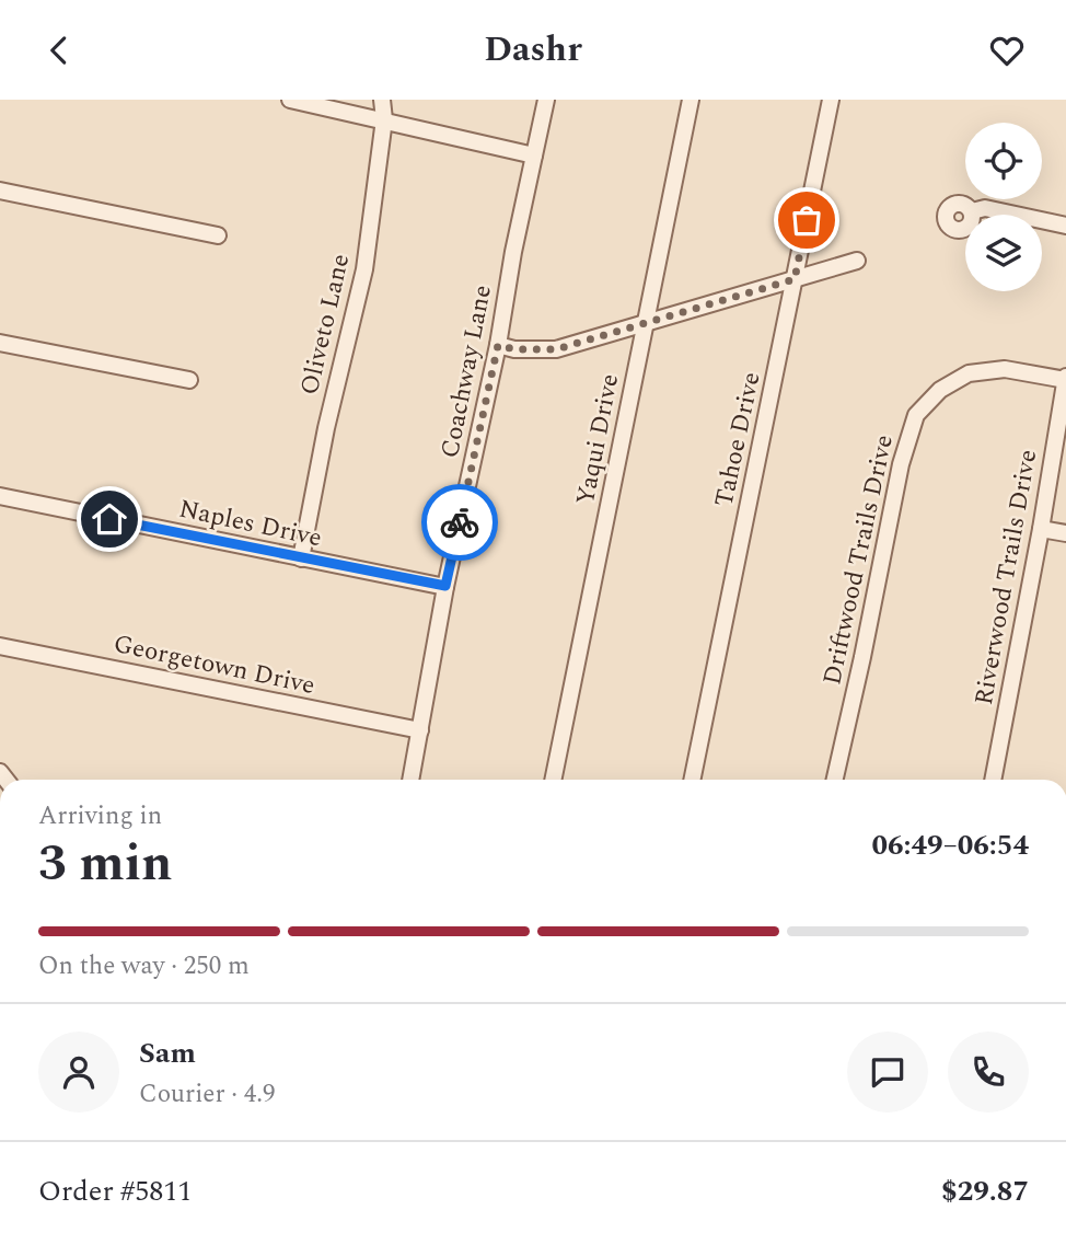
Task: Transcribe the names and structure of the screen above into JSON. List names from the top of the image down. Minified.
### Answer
{"streets":{"street":["Oliveto Lane","Coachway Lane","Yaqui Drive","Tahoe Drive","Naples Drive","Driftwood Trails Drive","Riverwood Trails Drive","Georgetown Drive"]},"crossings":[["Oliveto Lane","Naples Drive"],["Coachway Lane","Naples Drive"],["Coachway Lane","Georgetown Drive"],["Driftwood Trails Drive","Riverwood Trails Drive"]],"page":{"header":"Dashr","heading":["3 min","Arriving in","06:49–06:54"],"panel":["Sam","Courier · 4.9","Order #5811","$29.87"],"bar":"On the way · 250 m"}}
